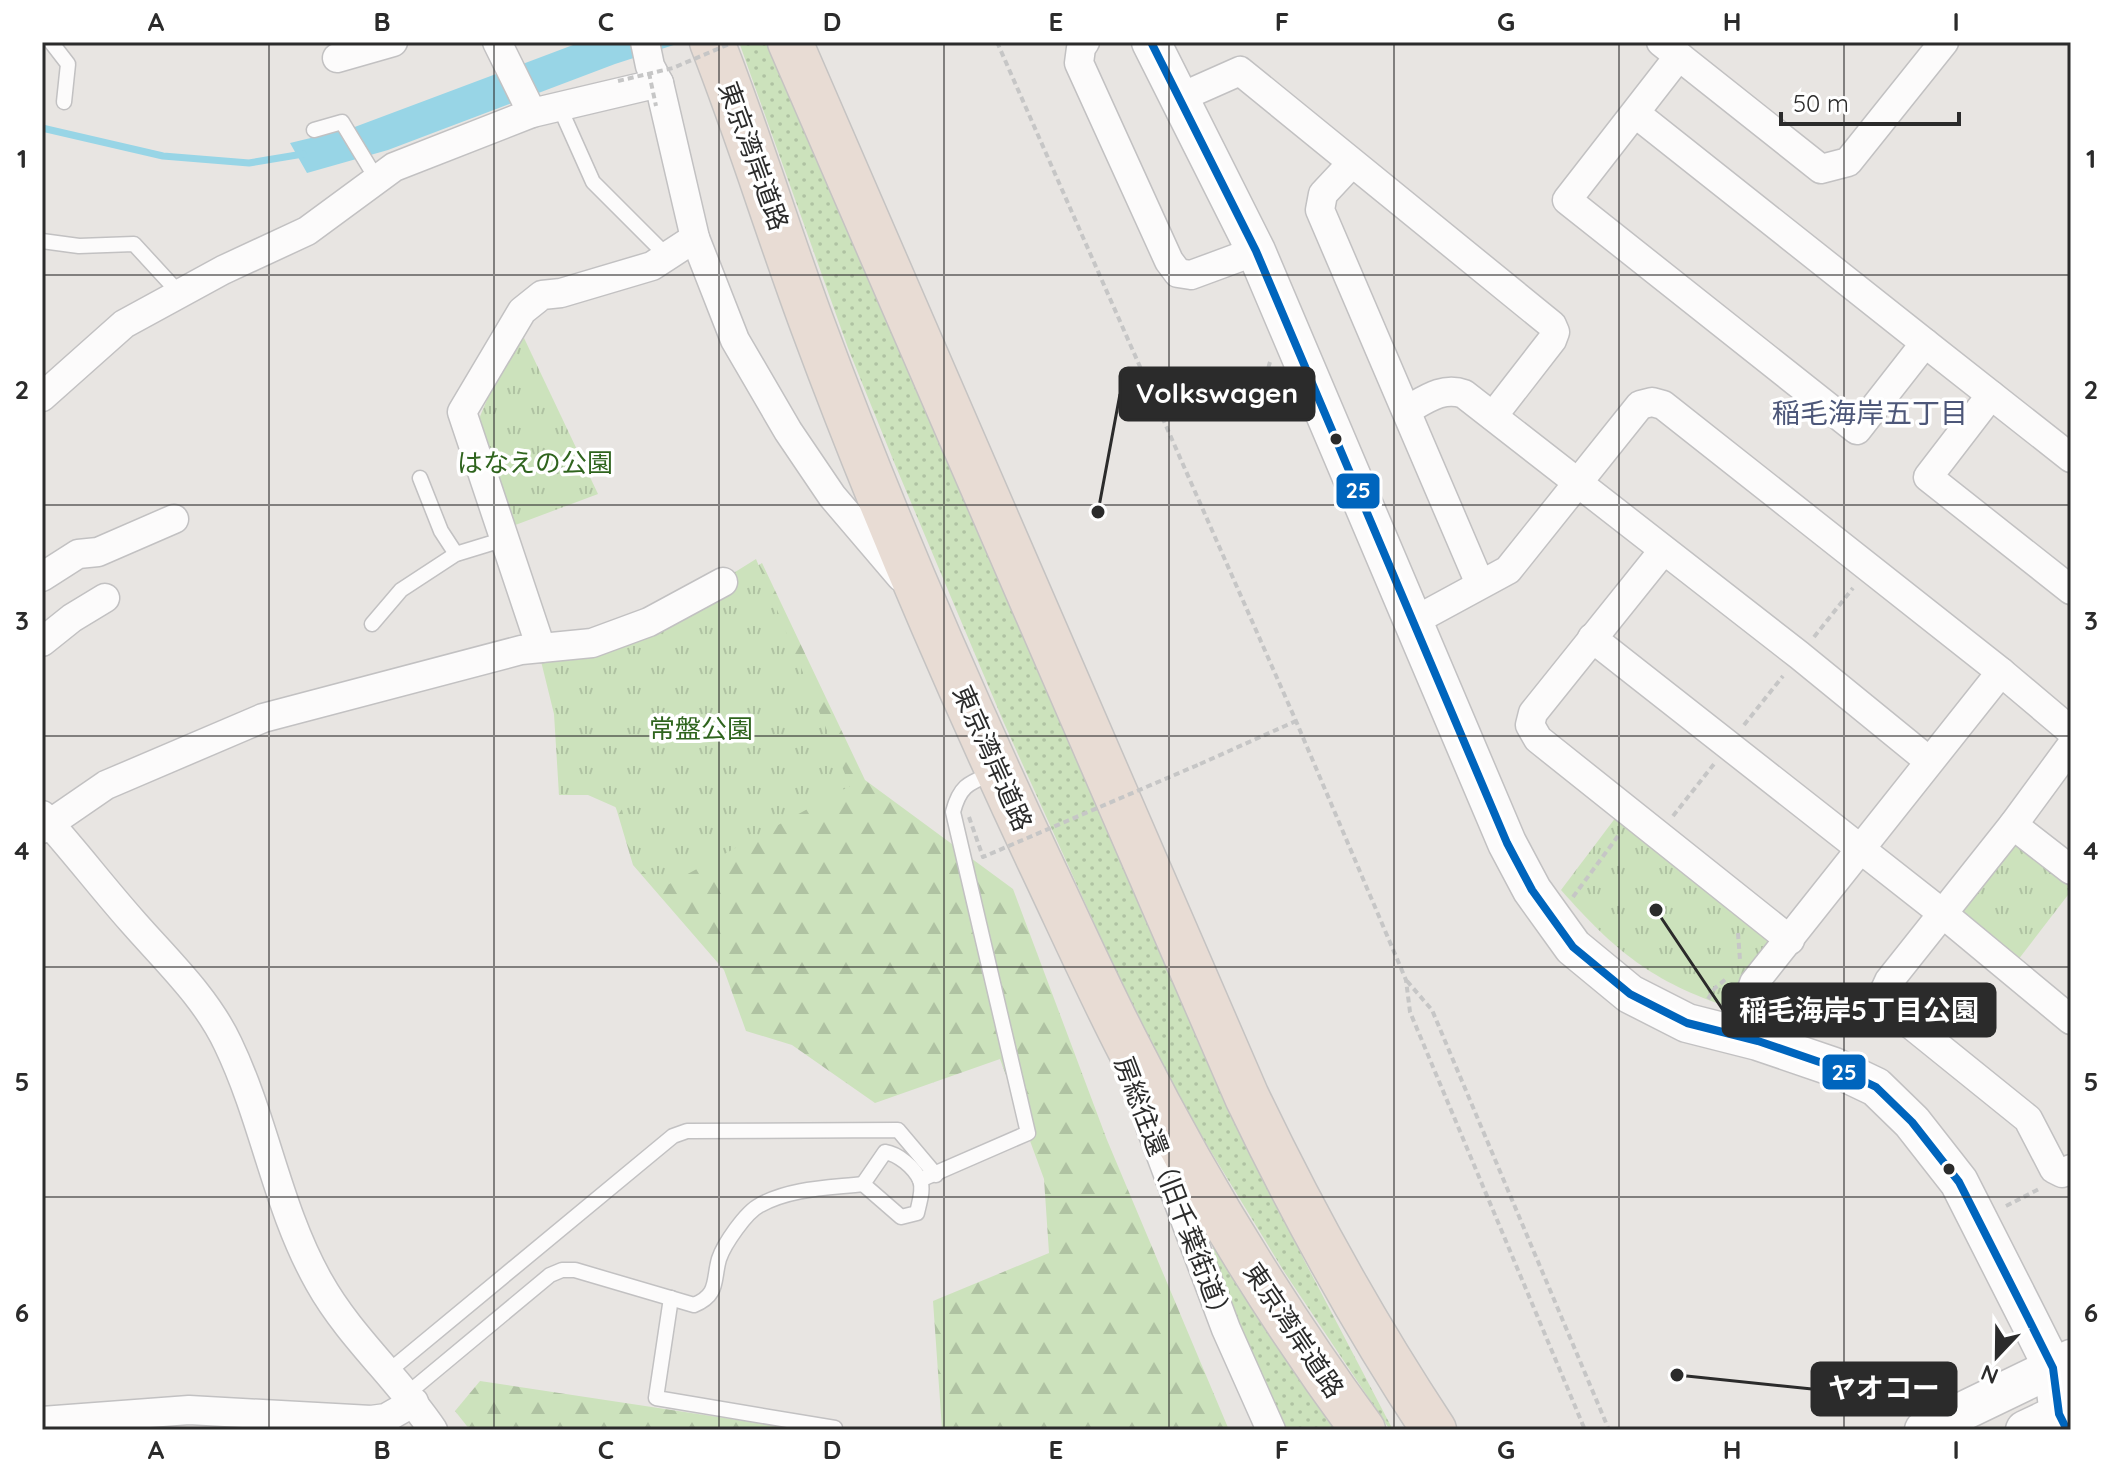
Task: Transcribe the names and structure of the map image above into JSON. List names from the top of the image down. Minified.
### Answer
{"streets":{"highway":["東京湾岸道路"],"street":["房総往還（旧千葉街道）"]},"crossings":[["東京湾岸道路","房総往還（旧千葉街道）"]],"districts":["稲毛海岸五丁目"],"parks":["はなえの公園","常盤公園"],"places":["Volkswagen","稲毛海岸5丁目公園","ヤオコー"],"lines":["transit line 25"],"scale_bar":"50 m","north":"bottom","grid":{"columns":["A","B","C","D","E","F","G","H","I"],"rows":["1","2","3","4","5","6"]}}
